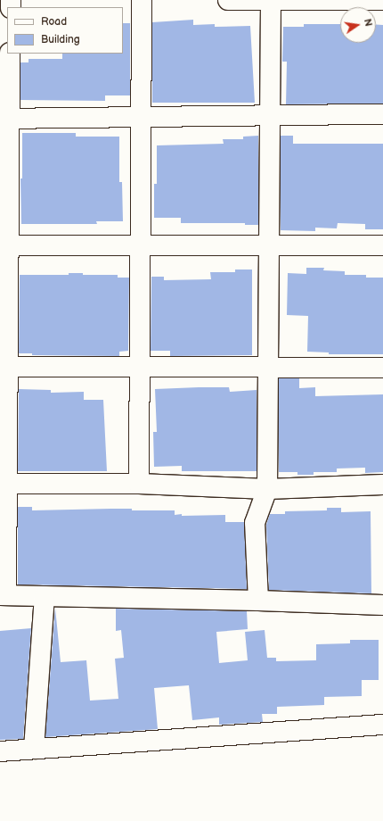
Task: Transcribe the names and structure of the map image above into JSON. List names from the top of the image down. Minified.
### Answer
{"legend":["Road","Building"],"north":"right"}
